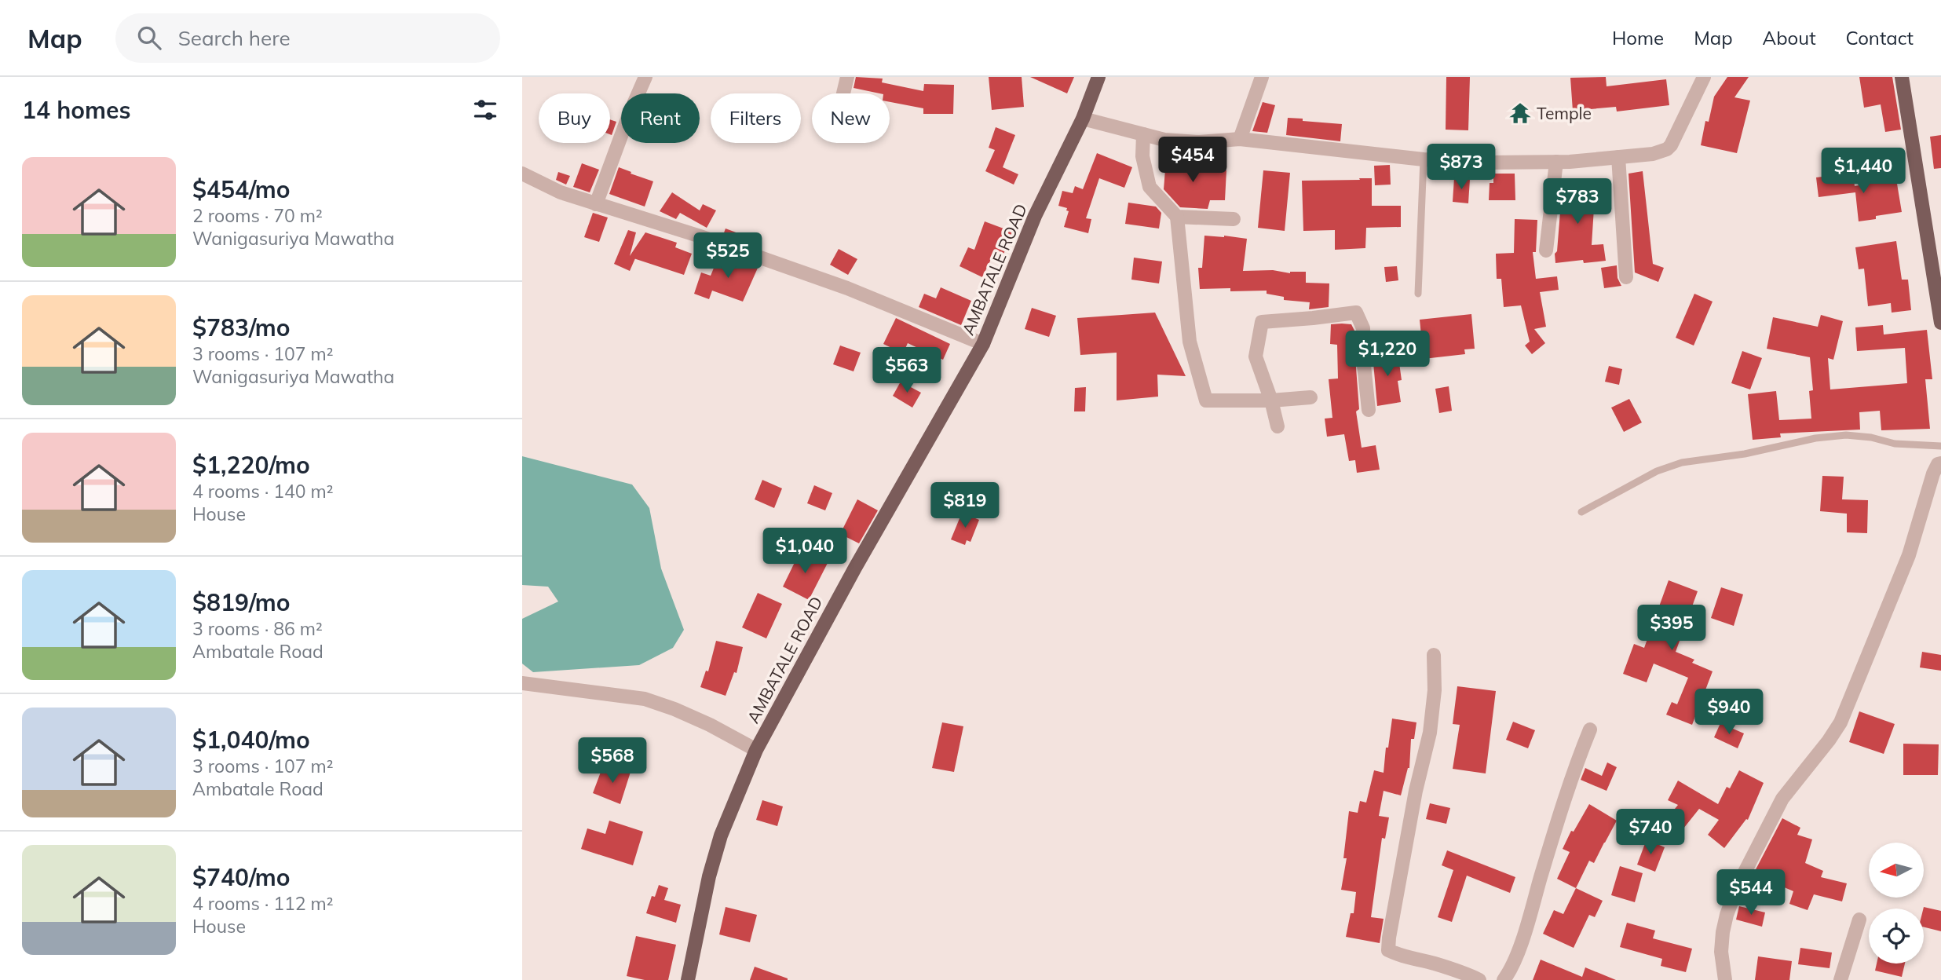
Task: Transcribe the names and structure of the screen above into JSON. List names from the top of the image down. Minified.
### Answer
{"streets":{"main road":["AMBATALE ROAD"]},"places":{"temple":["Temple"]},"north":"left","page":{"header":"Map","search":"Search here","nav":["Home","Map","About","Contact"],"heading":"14 homes","chip":["Buy","Rent","Filters","New"],"price":["$454","$873","$1,440","$783","$525","$1,220","$563","$819","$1,040","$395","$940","$568","$740","$544"],"list":[{"name":"$454/mo","note":"2 rooms · 70 m² · Wanigasuriya Mawatha"},{"name":"$783/mo","note":"3 rooms · 107 m² · Wanigasuriya Mawatha"},{"name":"$1,220/mo","note":"4 rooms · 140 m² · House"},{"name":"$819/mo","note":"3 rooms · 86 m² · Ambatale Road"},{"name":"$1,040/mo","note":"3 rooms · 107 m² · Ambatale Road"},{"name":"$740/mo","note":"4 rooms · 112 m² · House"}]}}
